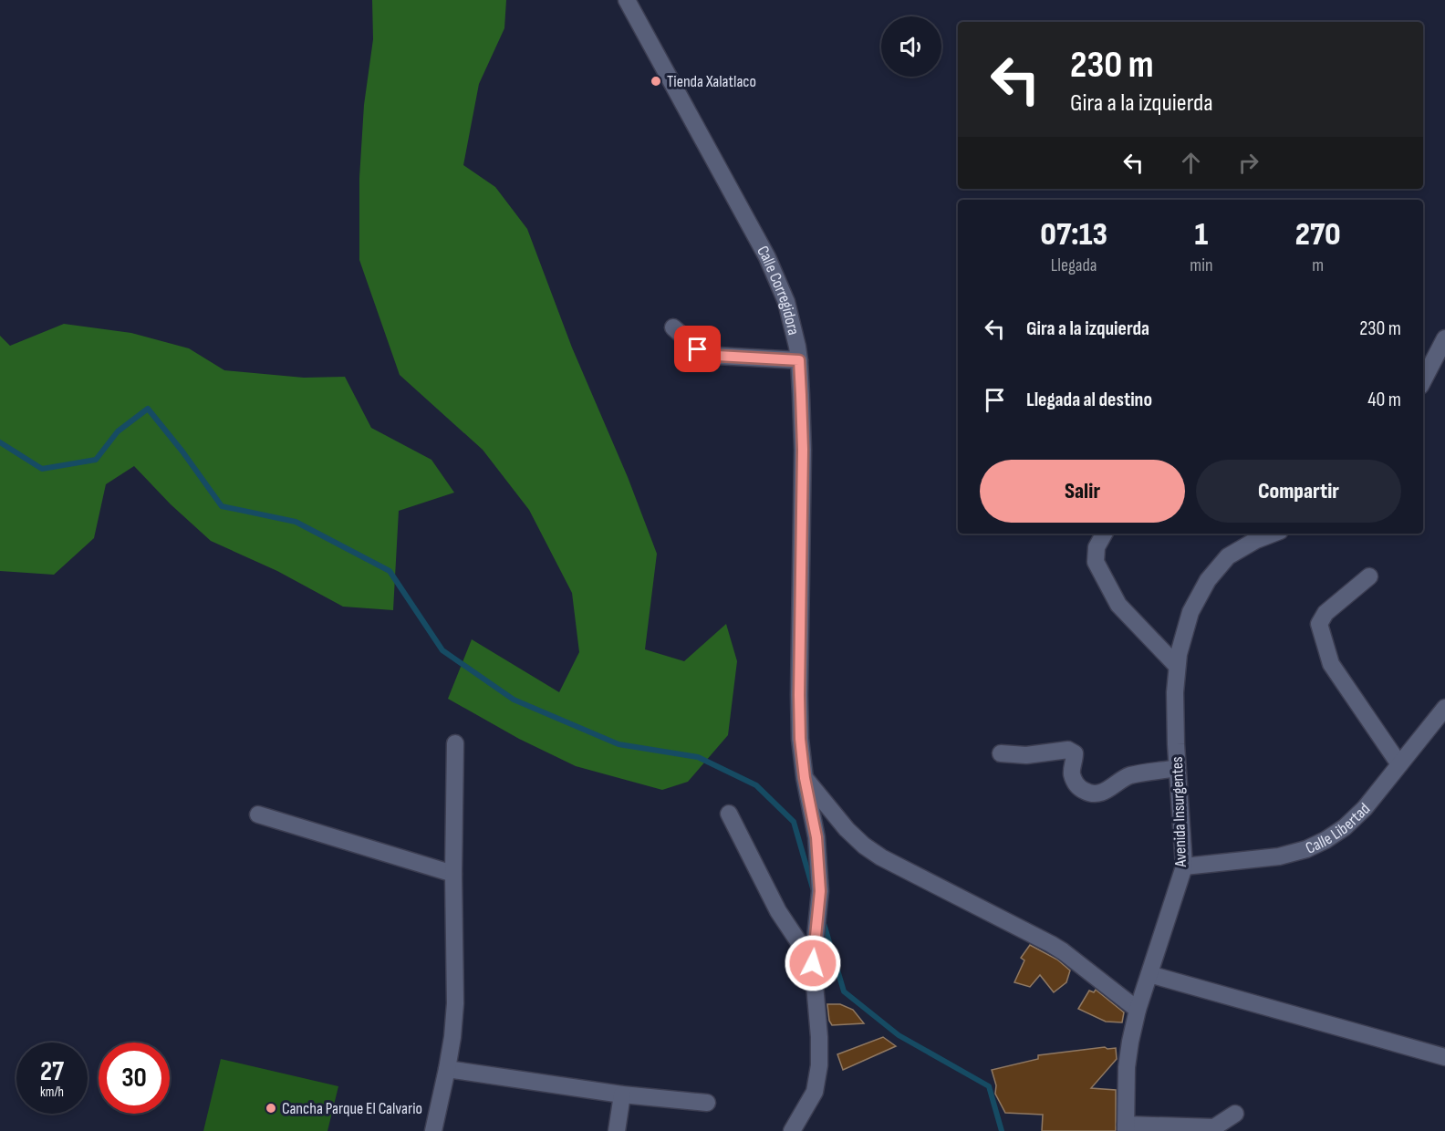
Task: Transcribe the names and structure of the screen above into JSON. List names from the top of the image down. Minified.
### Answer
{"streets":{"street":["Calle Corregidora","Avenida Insurgentes","Calle Libertad"]},"crossings":[["Avenida Insurgentes","Calle Libertad"]],"places":["Tienda Xalatlaco","Cancha Parque El Calvario"],"page":{"turn":["230 m","Gira a la izquierda"],"eta":["07:13","Llegada","1","min","270","m"],"list":[{"name":"Gira a la izquierda","value":"230 m"},{"name":"Llegada al destino","value":"40 m"}],"buttons":["Salir","Compartir"],"speed":"27 km/h","limit":"30"}}
